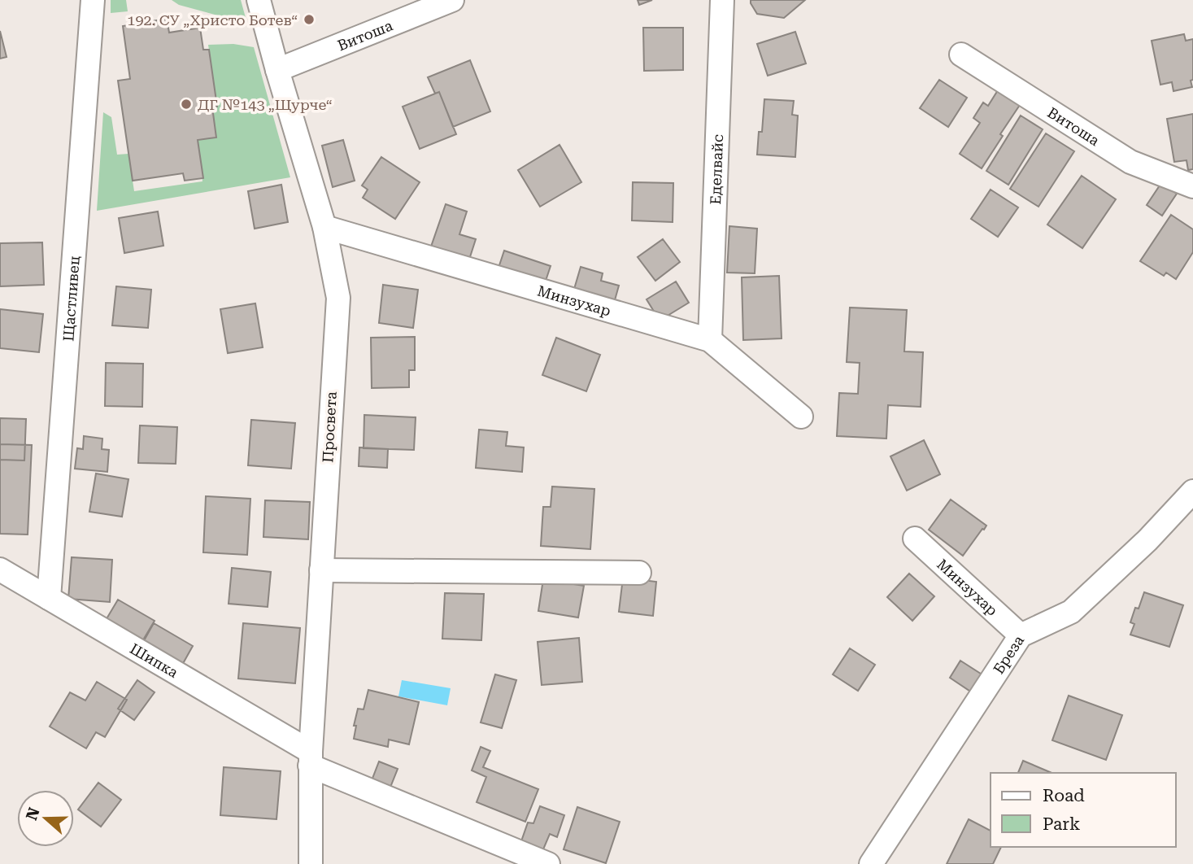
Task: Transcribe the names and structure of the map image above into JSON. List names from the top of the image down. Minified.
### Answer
{"streets":{"street":["Витоша","Еделвайс","Щастливец","Минзухар","Просвета","Бреза","Шипка"]},"crossings":[["Витоша","Просвета"],["Еделвайс","Минзухар"],["Щастливец","Шипка"],["Минзухар","Просвета"],["Минзухар","Бреза"],["Просвета","Шипка"]],"places":["192. СУ „Христо Ботев“","ДГ №143 „Щурче“"],"legend":["Road","Park"],"north":"left"}
